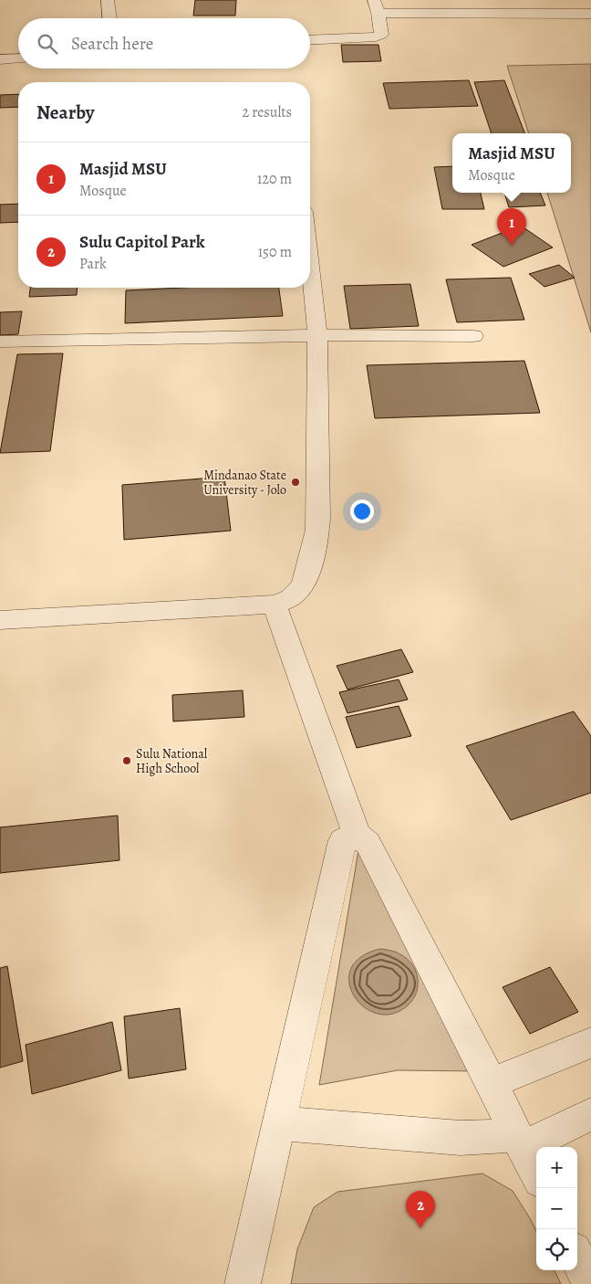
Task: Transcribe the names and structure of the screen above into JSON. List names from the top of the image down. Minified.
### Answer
{"places":["Mindanao State University - Jolo","Sulu National High School"],"page":{"search":"Search here","heading":["Nearby","2 results"],"popup":["Masjid MSU","Mosque"],"list":[{"mark":"1","name":"Masjid MSU","note":"Mosque","value":"120 m"},{"mark":"2","name":"Sulu Capitol Park","note":"Park","value":"150 m"}],"pins":["1","2"],"map_buttons":["+","−"]}}
